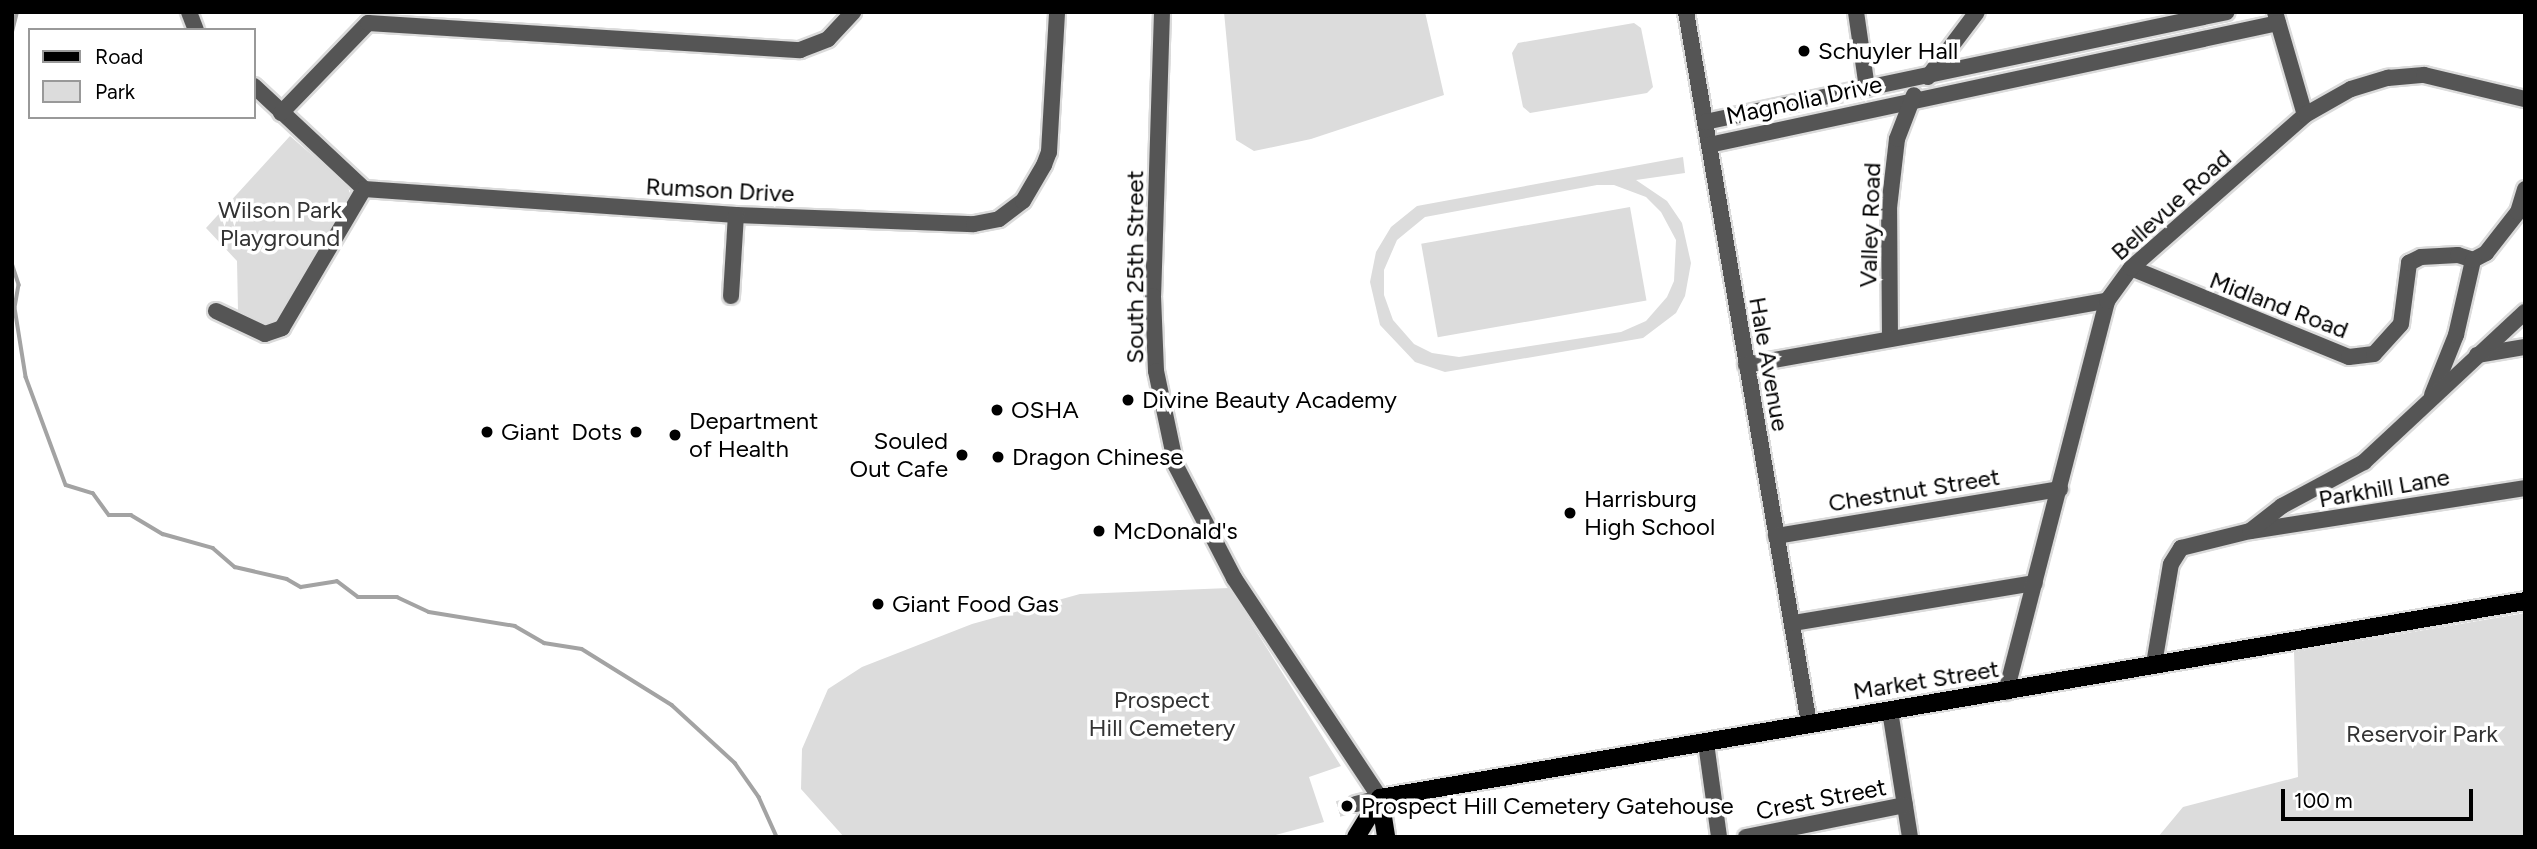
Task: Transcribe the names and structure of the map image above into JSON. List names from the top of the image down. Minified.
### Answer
{"streets":{"main road":["Market Street"],"street":["Magnolia Drive","Rumson Drive","Bellevue Road","Valley Road","South 25th Street","Midland Road","Hale Avenue","Parkhill Lane","Chestnut Street","Crest Street"]},"crossings":[["Magnolia Drive","Valley Road"],["Magnolia Drive","Hale Avenue"],["Bellevue Road","Midland Road"],["Bellevue Road","Chestnut Street"],["Bellevue Road","Market Street"],["South 25th Street","Market Street"],["Hale Avenue","Chestnut Street"],["Hale Avenue","Market Street"]],"parks":["Wilson Park Playground","Prospect Hill Cemetery","Reservoir Park"],"places":["Schuyler Hall","Divine Beauty Academy","OSHA","Giant","Dots","Department of Health","Souled Out Cafe","Dragon Chinese","Harrisburg High School","McDonald's","Giant Food Gas","Prospect Hill Cemetery Gatehouse"],"legend":["Road","Park"],"scale_bar":"100 m"}
